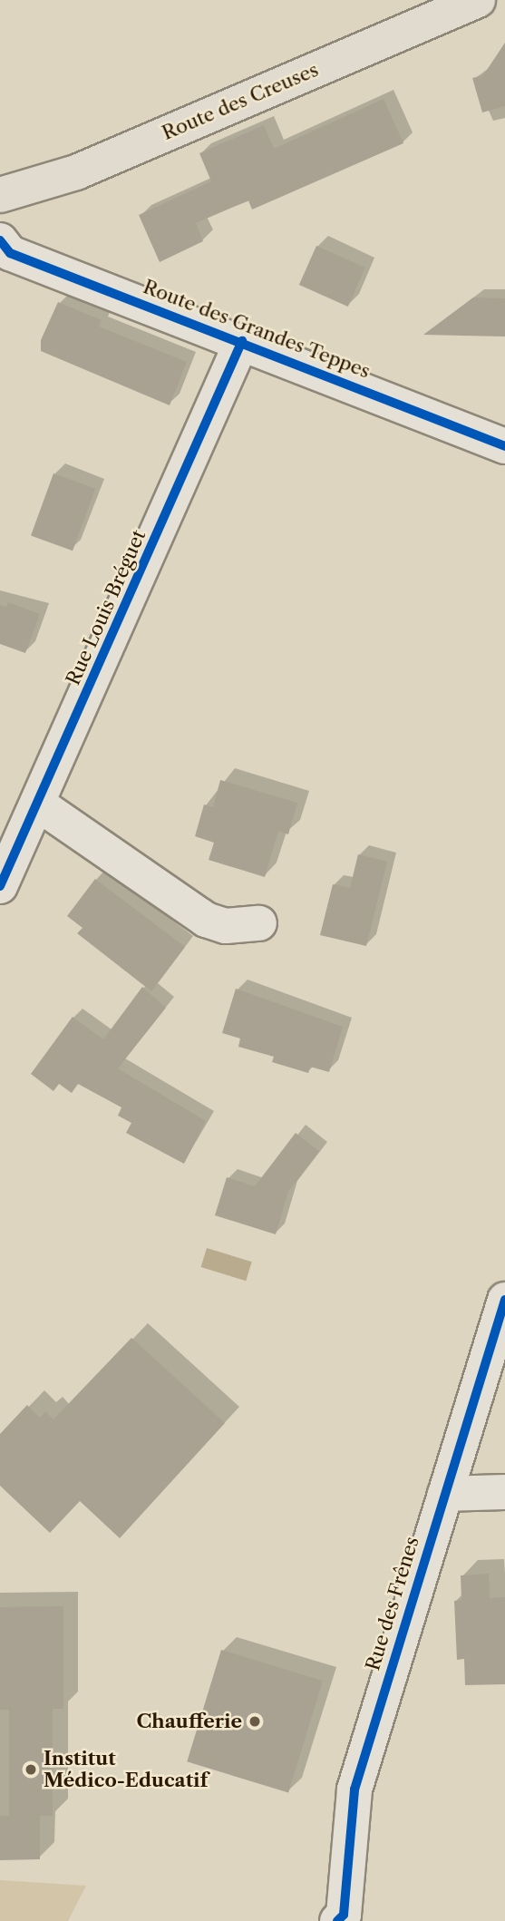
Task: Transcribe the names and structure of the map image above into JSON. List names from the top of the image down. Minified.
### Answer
{"streets":{"main road":["Route des Creuses"],"street":["Route des Grandes Teppes","Rue Louis Bréguet","Rue des Frênes"]},"crossings":[["Route des Grandes Teppes","Rue Louis Bréguet"]],"places":["Chaufferie","Institut Médico-Educatif"]}
